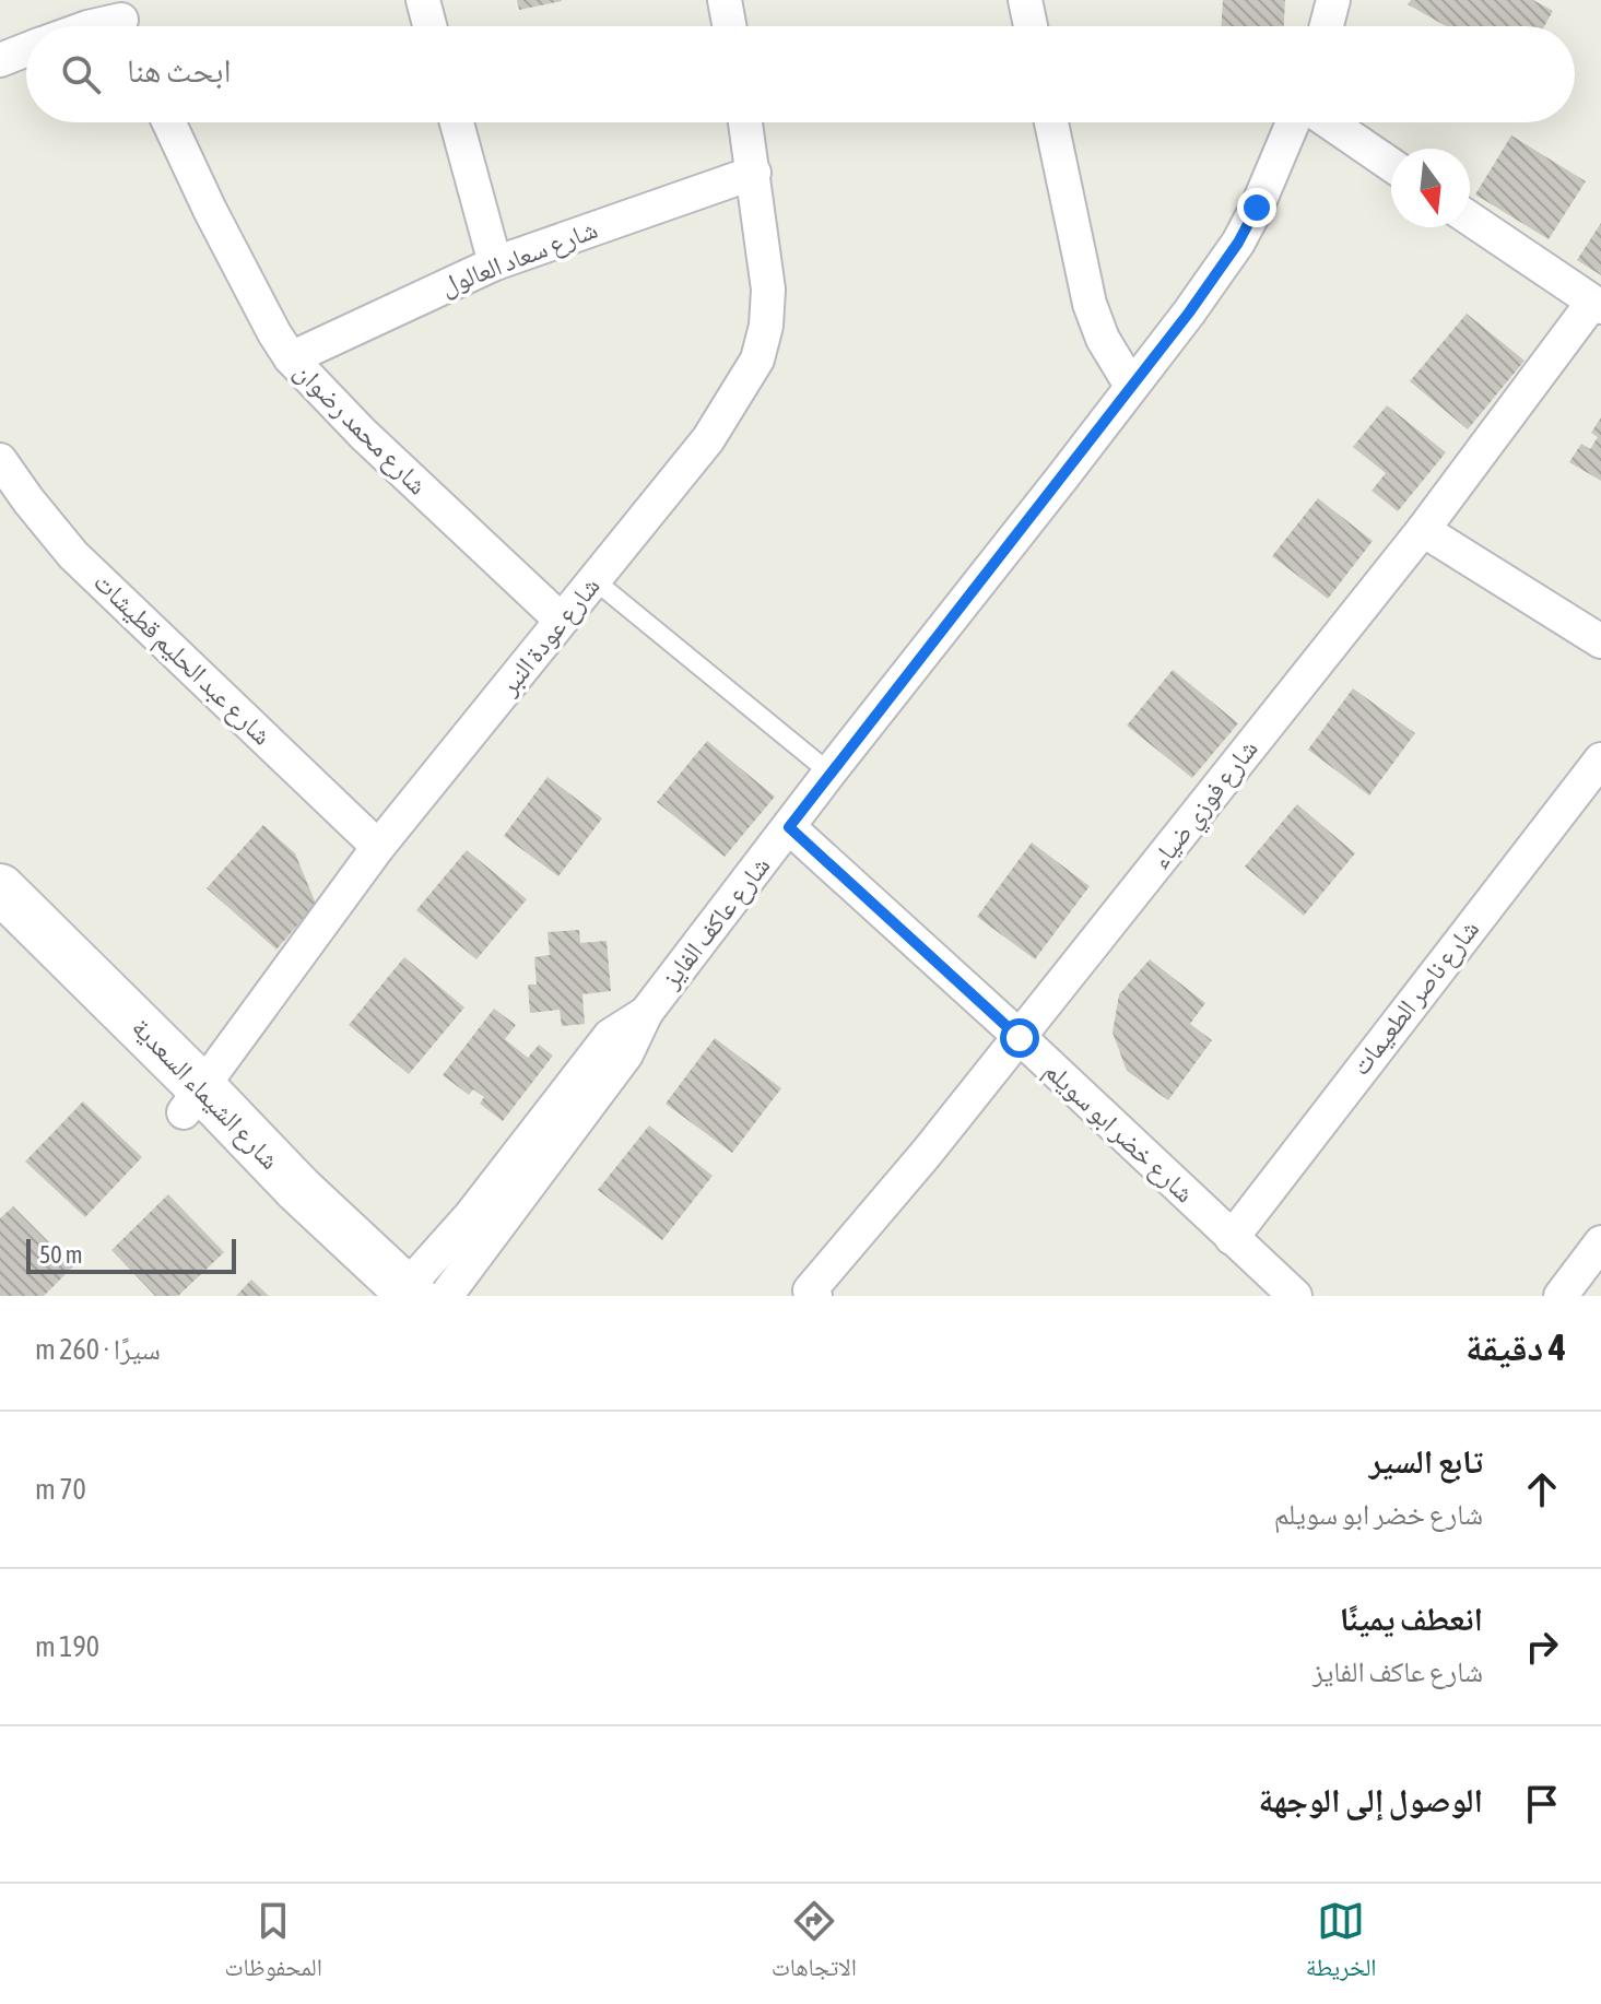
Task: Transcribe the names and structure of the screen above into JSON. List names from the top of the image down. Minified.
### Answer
{"streets":{"street":["شارع سعاد العالول","شارع محمد رضوان","شارع عودة النبر","شارع عبد الحليم قطيشات","شارع فوزي ضياء","شارع عاكف الفايز","شارع ناصر الطعيمات","شارع الشيماء السعدية","شارع خضر ابو سويلم"]},"crossings":[["شارع سعاد العالول","شارع محمد رضوان"],["شارع سعاد العالول","شارع عودة النبر"],["شارع محمد رضوان","شارع عودة النبر"],["شارع عودة النبر","شارع عبد الحليم قطيشات"],["شارع عودة النبر","شارع الشيماء السعدية"],["شارع فوزي ضياء","شارع خضر ابو سويلم"],["شارع عاكف الفايز","شارع الشيماء السعدية"],["شارع عاكف الفايز","شارع خضر ابو سويلم"],["شارع ناصر الطعيمات","شارع خضر ابو سويلم"]],"scale_bar":"50 m","north":"bottom","page":{"search":"ابحث هنا","scale":"50 m","heading":["4 دقيقة","سيرًا · 260 m"],"list":[["تابع السير","شارع خضر ابو سويلم","70 m"],["انعطف يمينًا","شارع عاكف الفايز","190 m"],"الوصول إلى الوجهة"],"nav":["الخريطة","الاتجاهات","المحفوظات"]}}
